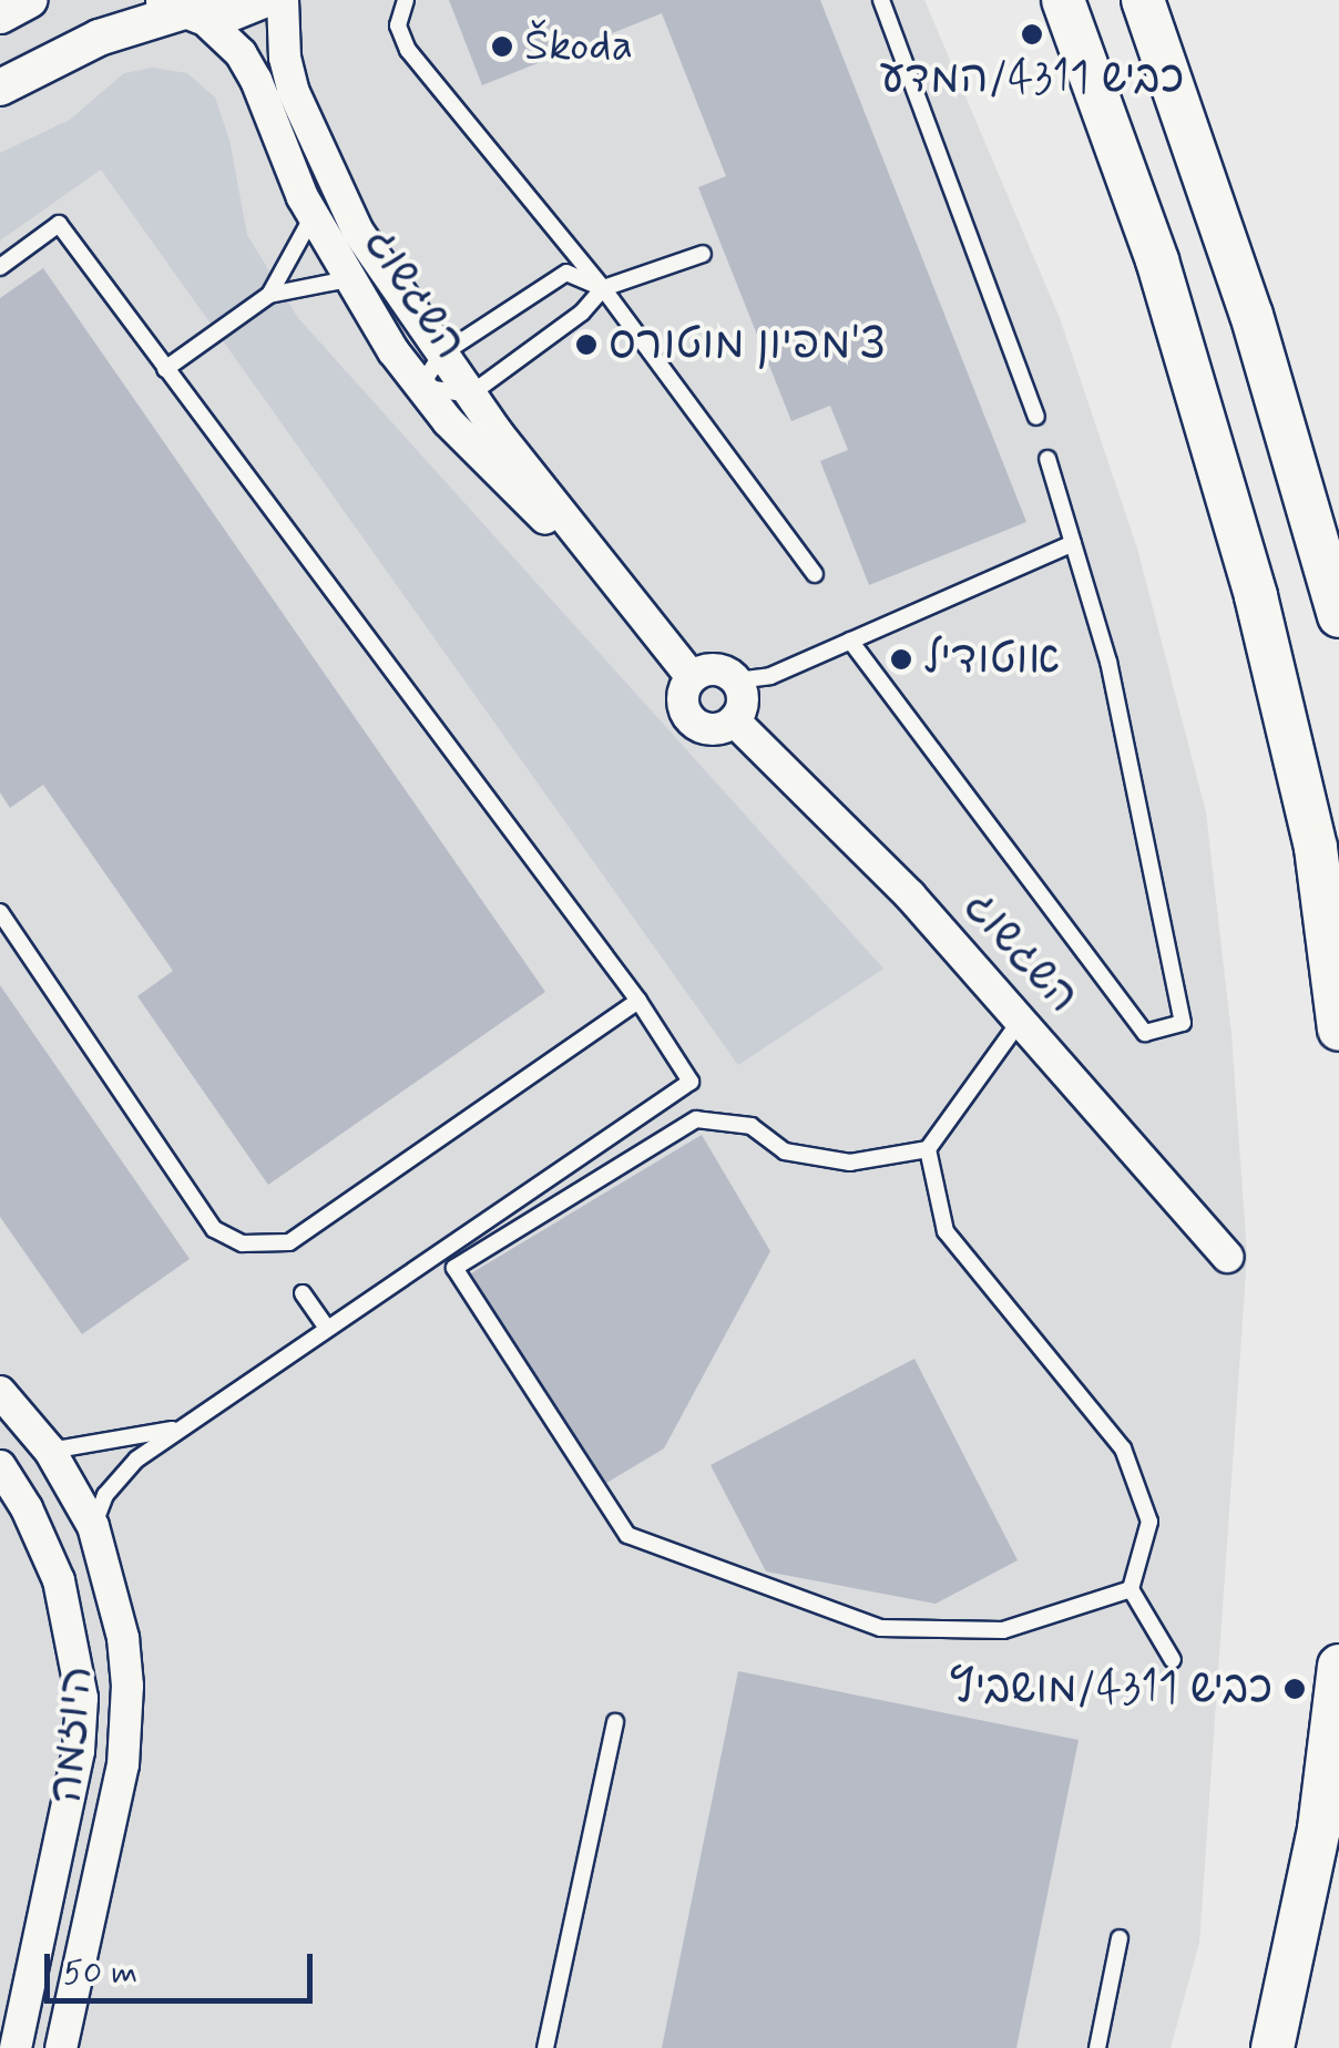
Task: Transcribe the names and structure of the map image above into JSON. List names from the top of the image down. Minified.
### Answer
{"streets":{"street":["השגשוג","היוזמה"]},"places":["כביש 4311/המדע","Škoda","צ'מפיון מוטורס","אוטודיל","כביש 4311/מושביץ"],"scale_bar":"50 m"}
